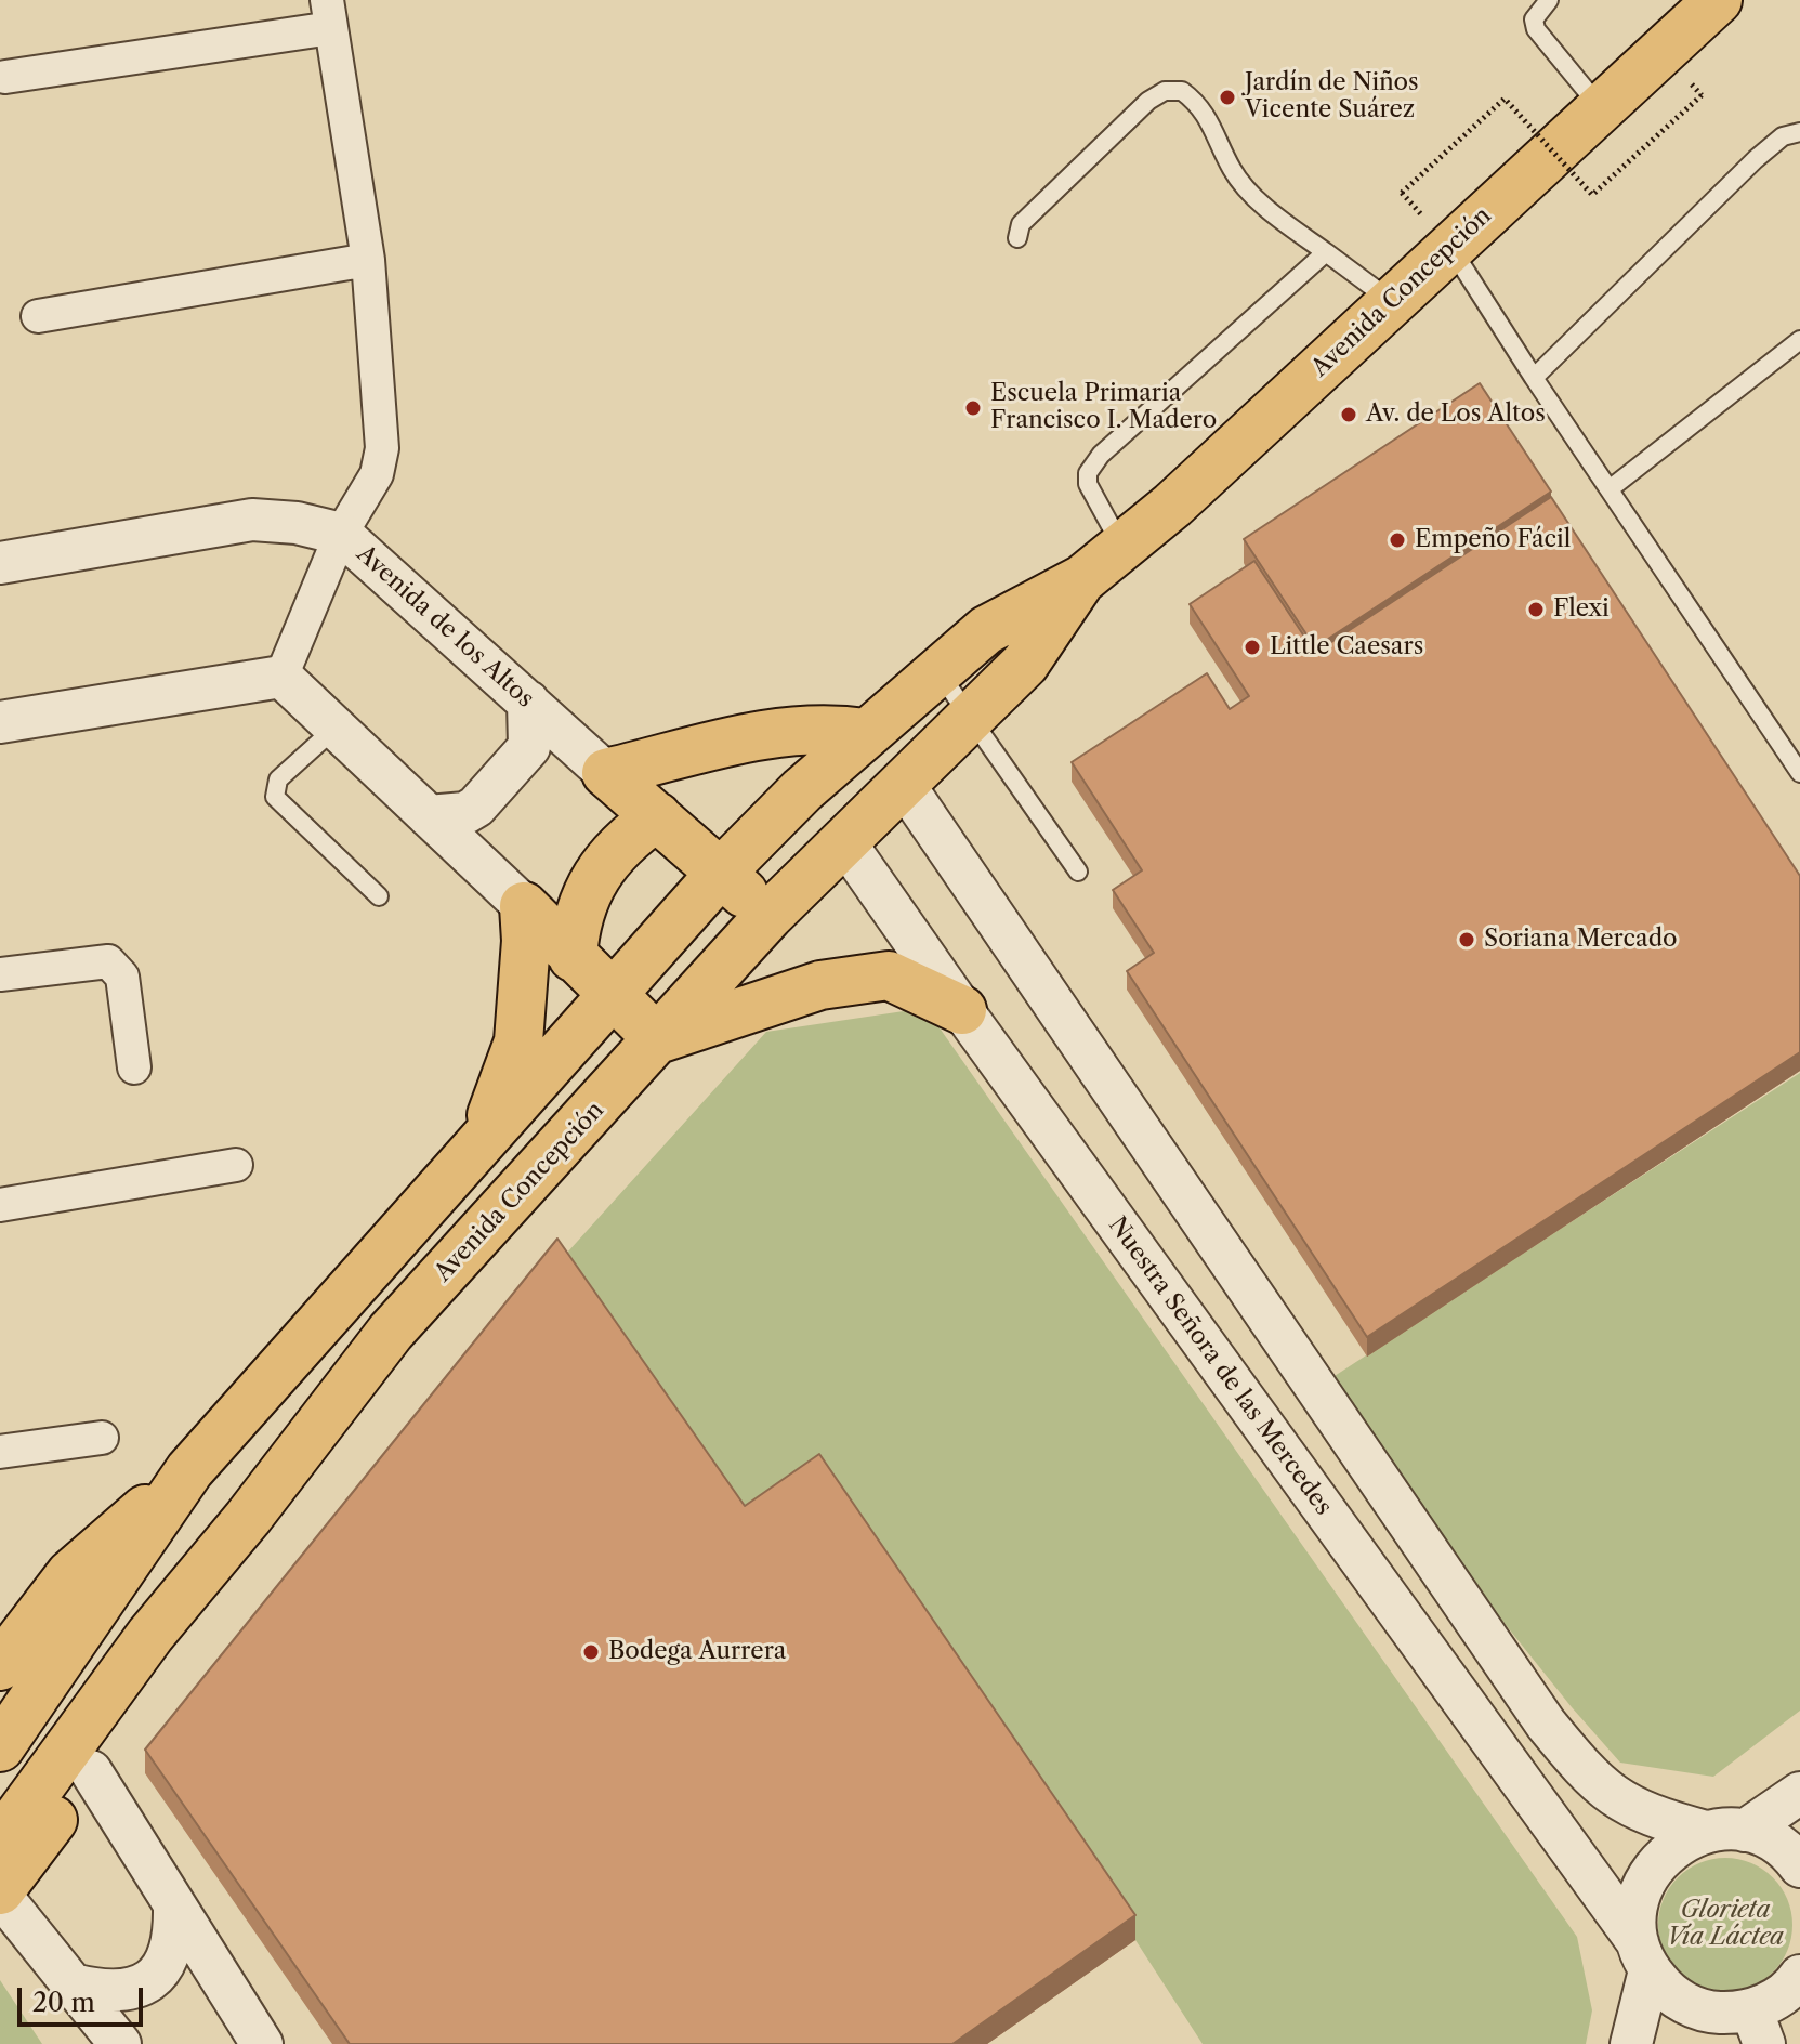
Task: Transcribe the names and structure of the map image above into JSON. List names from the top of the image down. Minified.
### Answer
{"streets":{"main road":["Avenida Concepción","Avenida de los Altos","Nuestra Señora de las Mercedes"]},"crossings":[["Avenida Concepción","Avenida de los Altos"],["Avenida Concepción","Nuestra Señora de las Mercedes"]],"parks":["Glorieta Vía Láctea"],"places":["Jardín de Niños Vicente Suárez","Escuela Primaria Francisco I. Madero","Av. de Los Altos","Empeño Fácil","Flexi","Little Caesars","Soriana Mercado","Bodega Aurrera"],"scale_bar":"20 m"}
